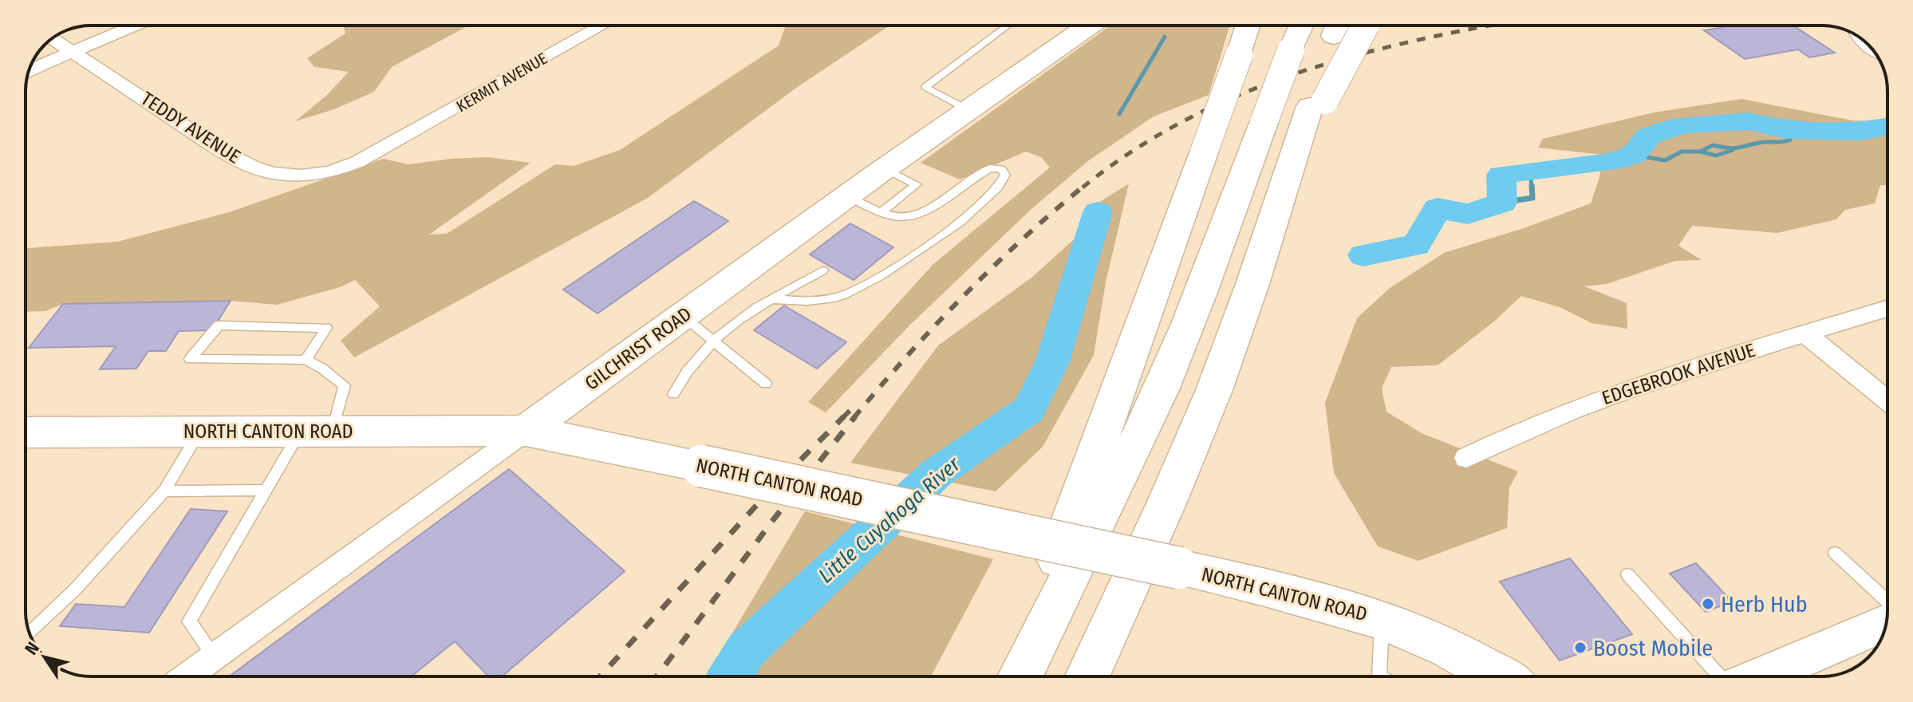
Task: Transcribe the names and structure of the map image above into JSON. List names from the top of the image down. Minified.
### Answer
{"streets":{"main road":["GILCHRIST ROAD","NORTH CANTON ROAD"],"street":["KERMIT AVENUE","TEDDY AVENUE","EDGEBROOK AVENUE"]},"crossings":[["KERMIT AVENUE","TEDDY AVENUE"],["GILCHRIST ROAD","NORTH CANTON ROAD"]],"water":["Little Cuyahoga River"],"places":["Herb Hub","Boost Mobile"],"north":"top left"}
